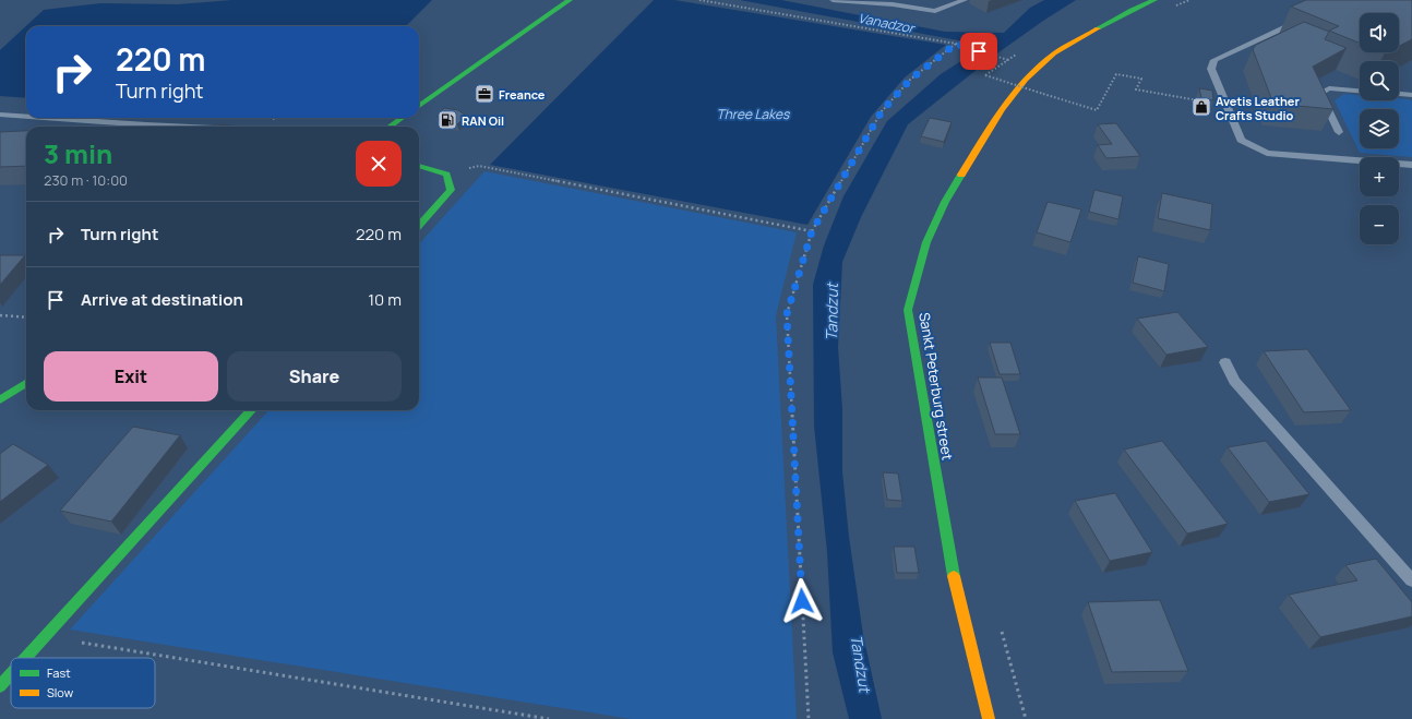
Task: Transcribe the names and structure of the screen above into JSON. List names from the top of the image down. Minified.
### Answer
{"streets":{"main road":["Sankt Peterburg street"]},"water":["Vanadzor","Three Lakes","Tandzut"],"places":{"office":["Freance"],"shop":["Avetis Leather Crafts Studio"],"fuel station":["RAN Oil"]},"legend":["Fast","Slow"],"page":{"map_buttons":["+","−"],"turn":["220 m","Turn right"],"heading":["3 min","230 m · 10:00"],"list":[{"name":"Turn right","value":"220 m"},{"name":"Arrive at destination","value":"10 m"}],"buttons":["Exit","Share"]}}
